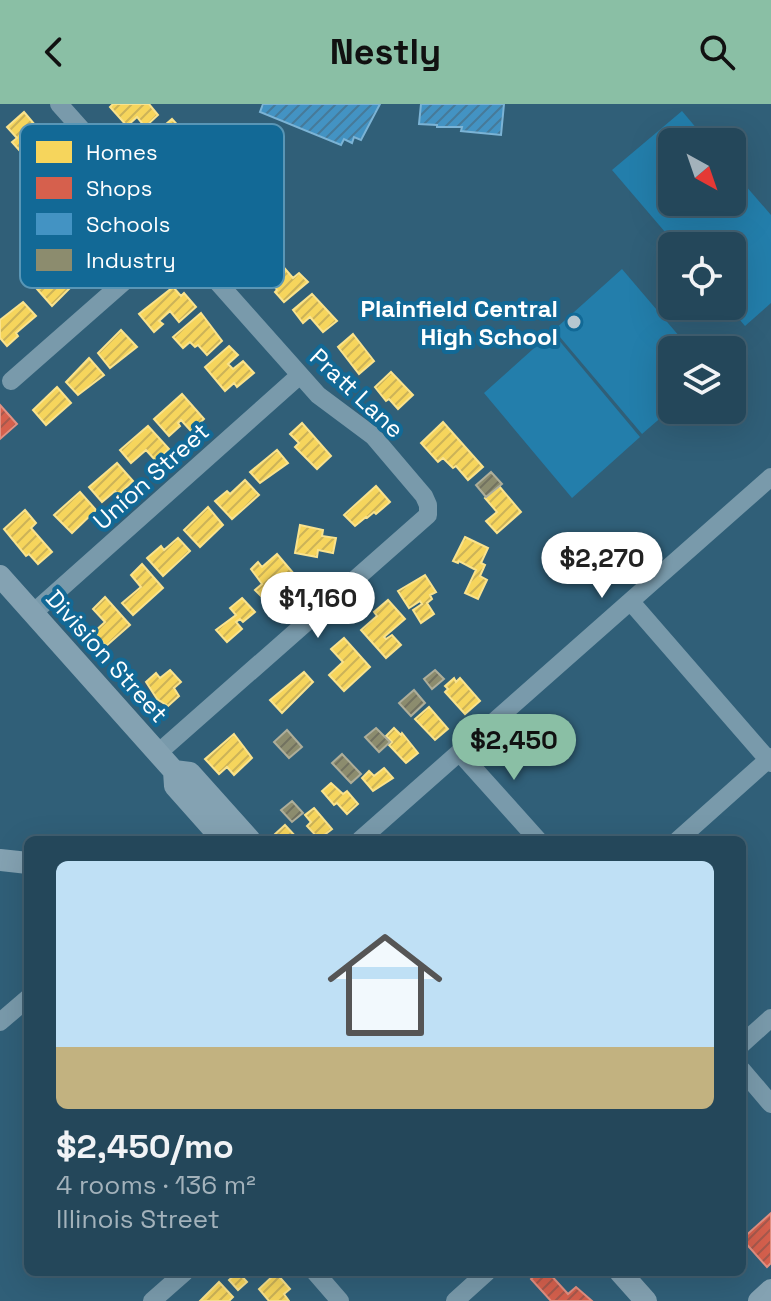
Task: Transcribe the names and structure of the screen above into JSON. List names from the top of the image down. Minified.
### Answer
{"streets":{"main road":["Division Street"],"street":["Pratt Lane","Union Street"]},"crossings":[["Pratt Lane","Union Street"],["Pratt Lane","Division Street"],["Union Street","Division Street"]],"places":["Plainfield Central High School"],"legend":["Homes","Shops","Schools","Industry"],"north":"bottom right","page":{"header":"Nestly","price":["$2,270","$1,160","$2,450"],"list":[{"name":"$2,450/mo","note":"4 rooms · 136 m² · Illinois Street"}]}}
